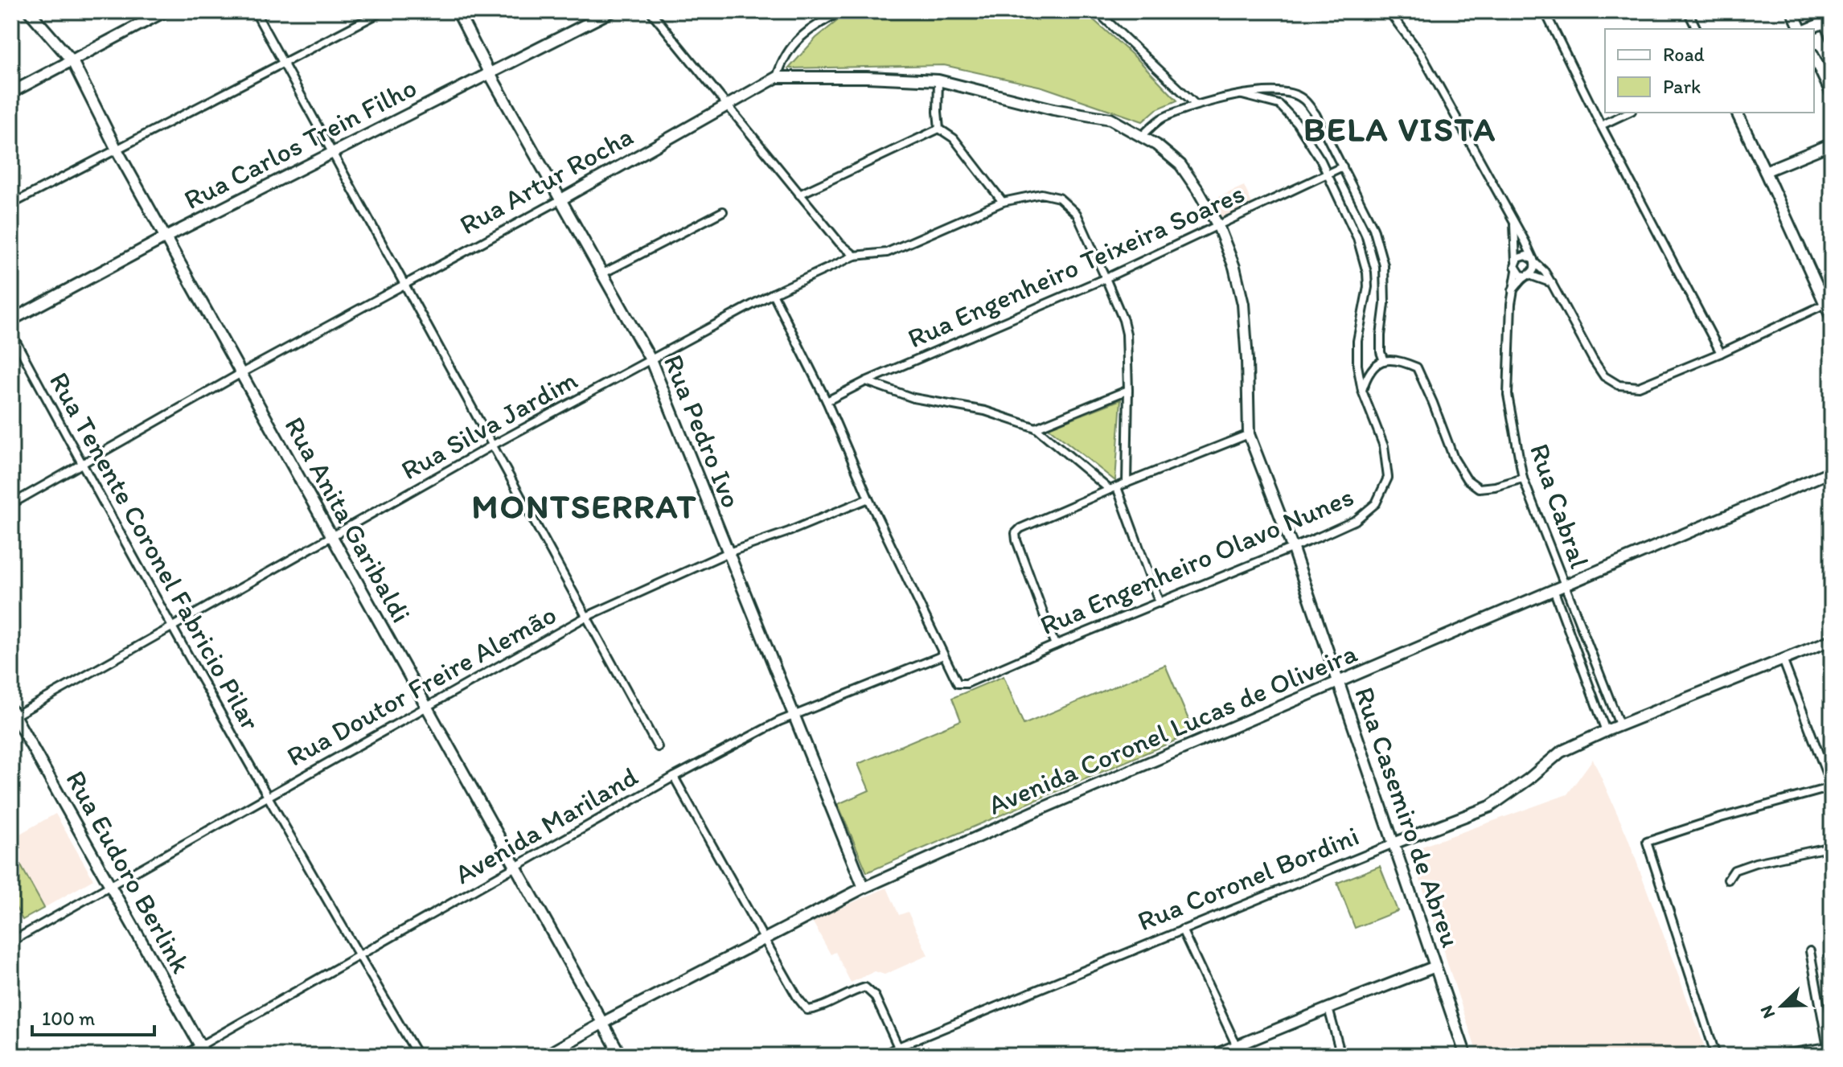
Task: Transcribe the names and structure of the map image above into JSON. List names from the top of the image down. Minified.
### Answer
{"streets":{"street":["Rua Carlos Trein Filho","Rua Artur Rocha","Rua Engenheiro Teixeira Soares","Rua Silva Jardim","Rua Pedro Ivo","Rua Cabral","Rua Anita Garibaldi","Rua Tenente Coronel Fabricio Pilar","Rua Engenheiro Olavo Nunes","Rua Doutor Freire Alemão","Avenida Coronel Lucas de Oliveira","Rua Casemiro de Abreu","Avenida Mariland","Rua Eudoro Berlink","Rua Coronel Bordini"]},"crossings":[["Rua Carlos Trein Filho","Rua Pedro Ivo"],["Rua Carlos Trein Filho","Rua Anita Garibaldi"],["Rua Artur Rocha","Rua Pedro Ivo"],["Rua Artur Rocha","Rua Anita Garibaldi"],["Rua Artur Rocha","Rua Tenente Coronel Fabricio Pilar"],["Rua Artur Rocha","Rua Casemiro de Abreu"],["Rua Engenheiro Teixeira Soares","Rua Silva Jardim"],["Rua Engenheiro Teixeira Soares","Rua Engenheiro Olavo Nunes"],["Rua Engenheiro Teixeira Soares","Rua Casemiro de Abreu"],["Rua Silva Jardim","Rua Pedro Ivo"],["Rua Silva Jardim","Rua Anita Garibaldi"],["Rua Silva Jardim","Rua Tenente Coronel Fabricio Pilar"],["Rua Silva Jardim","Rua Eudoro Berlink"],["Rua Pedro Ivo","Rua Doutor Freire Alemão"],["Rua Pedro Ivo","Avenida Coronel Lucas de Oliveira"],["Rua Pedro Ivo","Avenida Mariland"],["Rua Cabral","Avenida Coronel Lucas de Oliveira"],["Rua Cabral","Rua Coronel Bordini"],["Rua Anita Garibaldi","Rua Doutor Freire Alemão"],["Rua Anita Garibaldi","Avenida Coronel Lucas de Oliveira"],["Rua Anita Garibaldi","Avenida Mariland"],["Rua Tenente Coronel Fabricio Pilar","Rua Doutor Freire Alemão"],["Rua Tenente Coronel Fabricio Pilar","Avenida Mariland"],["Rua Engenheiro Olavo Nunes","Rua Casemiro de Abreu"],["Rua Engenheiro Olavo Nunes","Avenida Mariland"],["Rua Doutor Freire Alemão","Rua Eudoro Berlink"],["Avenida Coronel Lucas de Oliveira","Rua Casemiro de Abreu"],["Rua Casemiro de Abreu","Rua Coronel Bordini"],["Avenida Mariland","Rua Eudoro Berlink"]],"districts":["BELA VISTA","MONTSERRAT"],"legend":["Road","Park"],"scale_bar":"100 m","north":"bottom left"}
